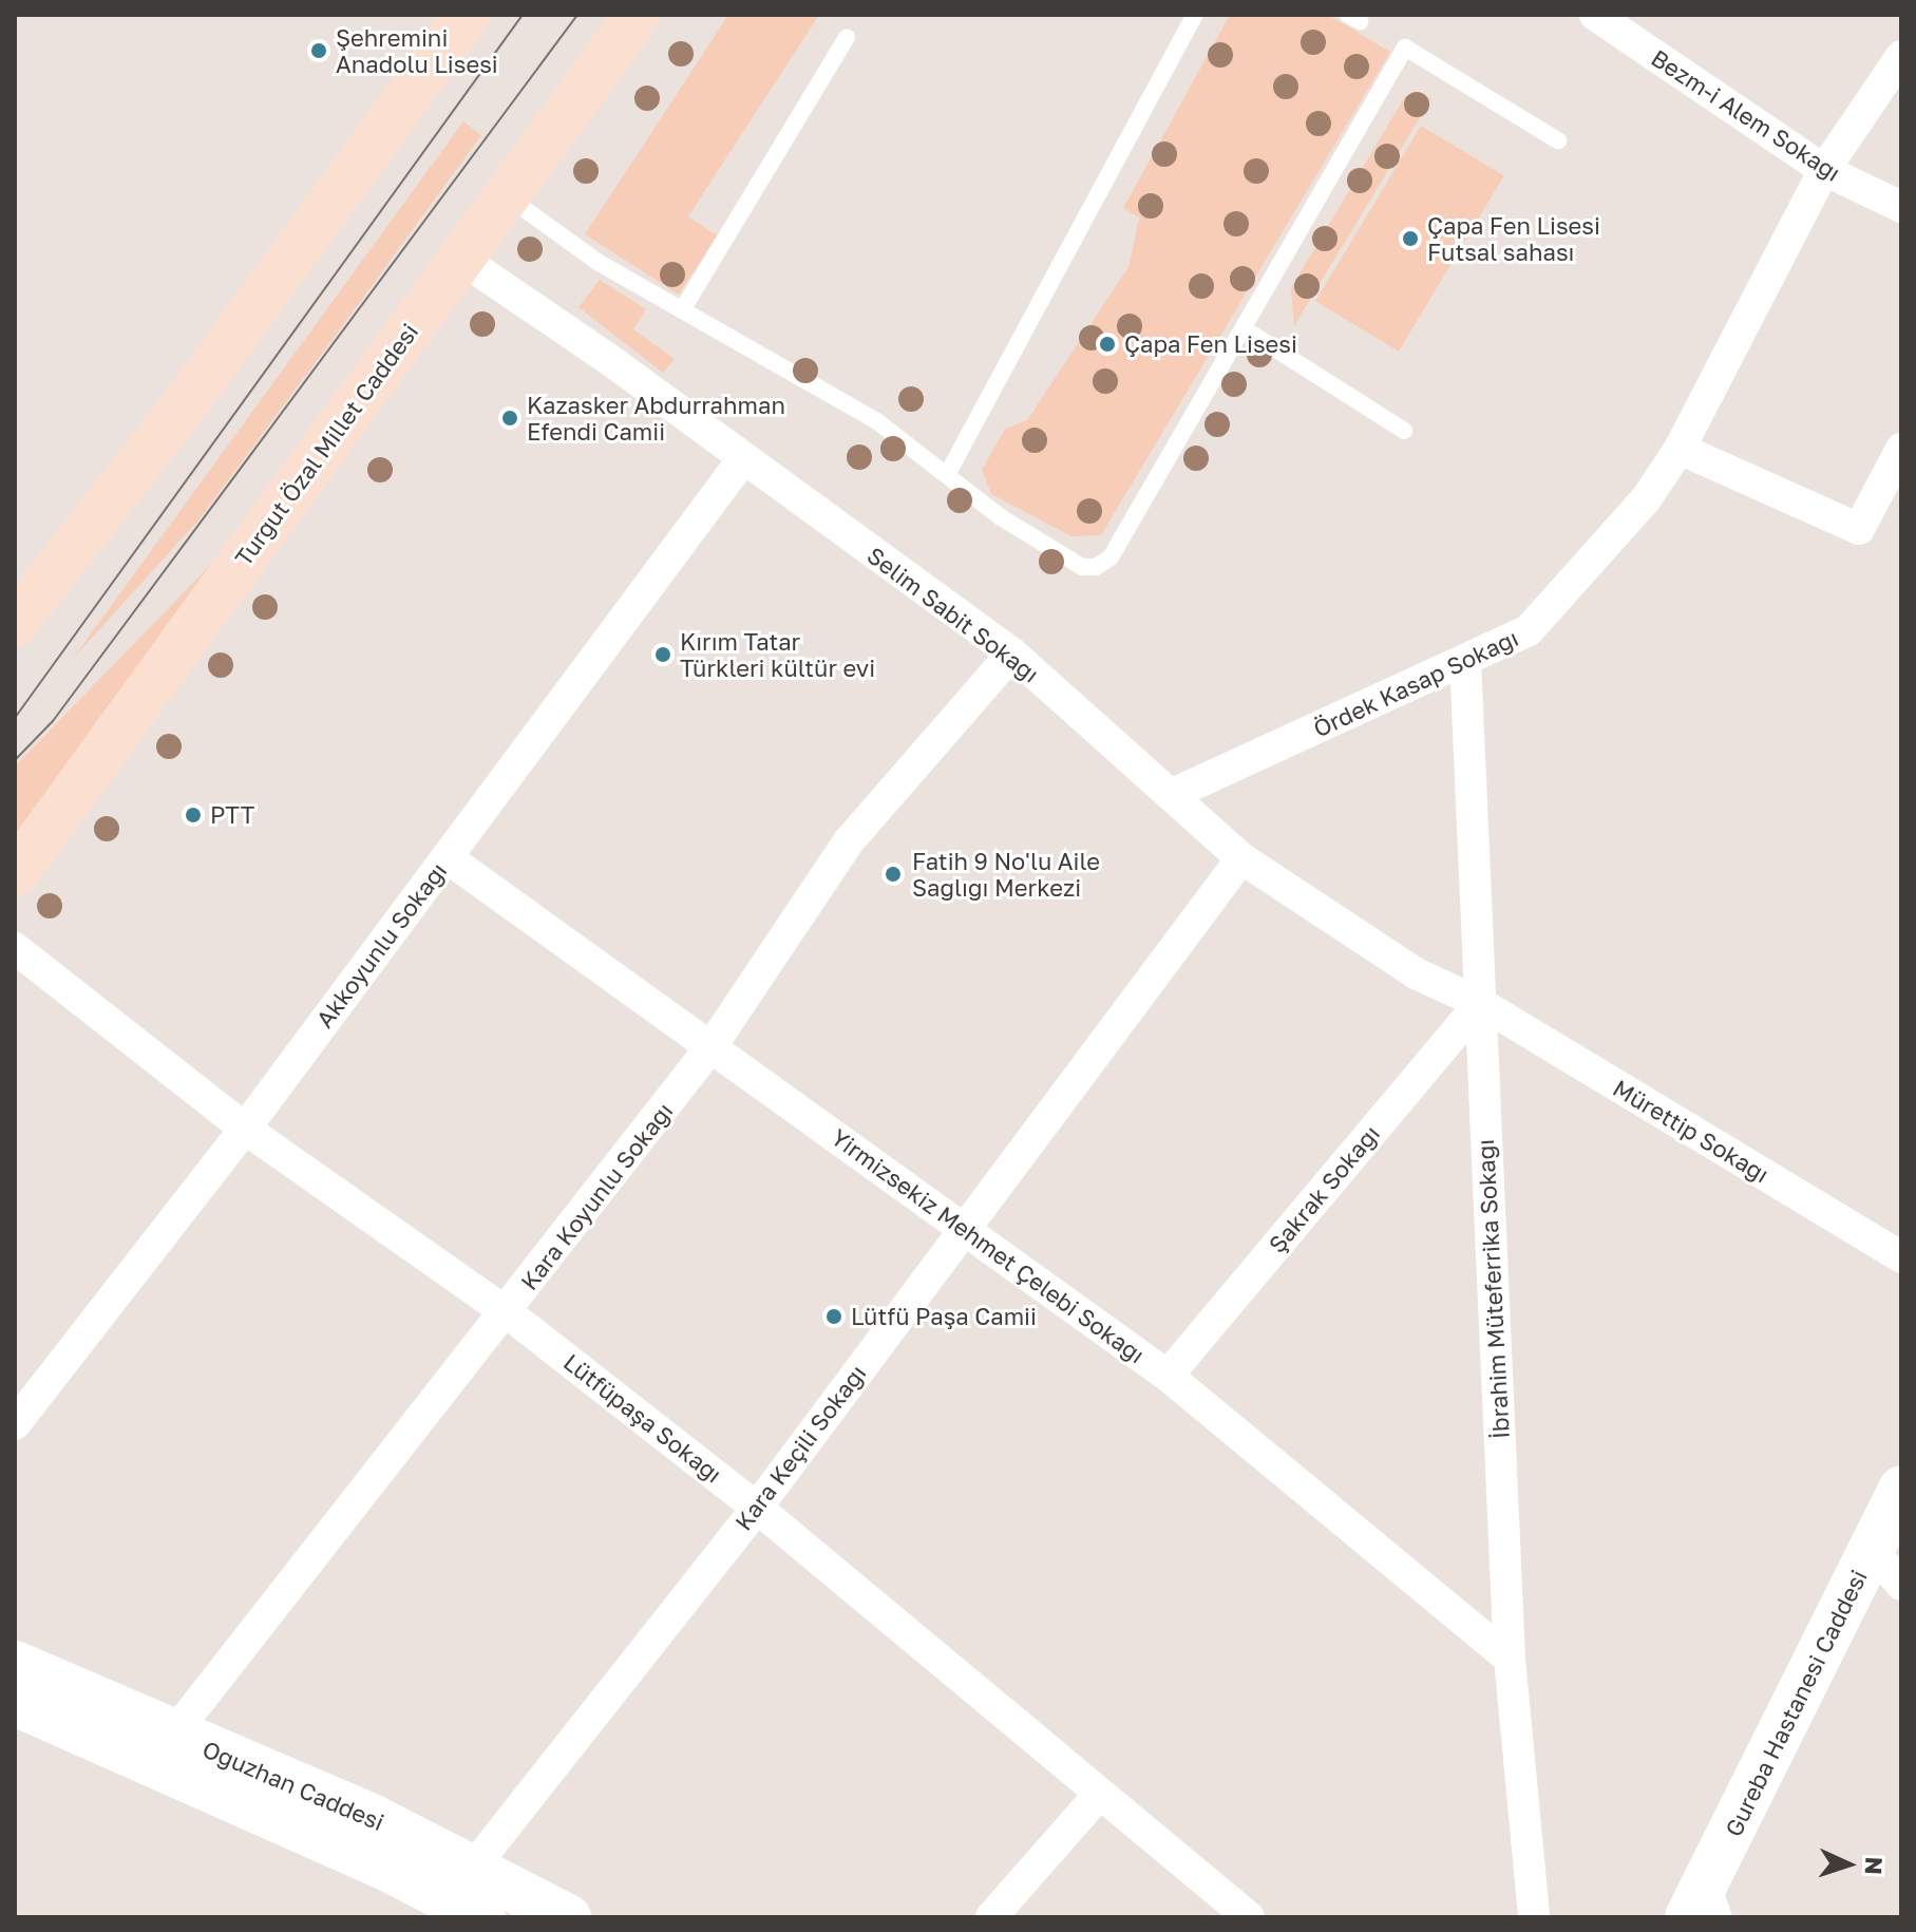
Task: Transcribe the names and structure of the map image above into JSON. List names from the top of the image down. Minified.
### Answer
{"streets":{"main road":["Turgut Özal Millet Caddesi","Gureba Hastanesi Caddesi","Oğuzhan Caddesi"],"street":["Bezm-i Alem Sokağı","Selim Sabit Sokağı","Ördek Kasap Sokağı","Akkoyunlu Sokağı","Mürettip Sokağı","Şakrak Sokağı","Kara Koyunlu Sokağı","Yirmizsekiz Mehmet Çelebi Sokağı","İbrahim Müteferrika Sokağı","Lütfüpaşa Sokağı","Kara Keçili Sokağı"]},"crossings":[["Bezm-i Alem Sokağı","Ördek Kasap Sokağı"],["Turgut Özal Millet Caddesi","Selim Sabit Sokağı"],["Selim Sabit Sokağı","Ördek Kasap Sokağı"],["Selim Sabit Sokağı","Akkoyunlu Sokağı"],["Selim Sabit Sokağı","Mürettip Sokağı"],["Selim Sabit Sokağı","Şakrak Sokağı"],["Selim Sabit Sokağı","Kara Koyunlu Sokağı"],["Selim Sabit Sokağı","İbrahim Müteferrika Sokağı"],["Selim Sabit Sokağı","Kara Keçili Sokağı"],["Ördek Kasap Sokağı","İbrahim Müteferrika Sokağı"],["Akkoyunlu Sokağı","Yirmizsekiz Mehmet Çelebi Sokağı"],["Akkoyunlu Sokağı","Lütfüpaşa Sokağı"],["Mürettip Sokağı","Şakrak Sokağı"],["Mürettip Sokağı","İbrahim Müteferrika Sokağı"],["Şakrak Sokağı","Yirmizsekiz Mehmet Çelebi Sokağı"],["Şakrak Sokağı","İbrahim Müteferrika Sokağı"],["Kara Koyunlu Sokağı","Yirmizsekiz Mehmet Çelebi Sokağı"],["Kara Koyunlu Sokağı","Lütfüpaşa Sokağı"],["Kara Koyunlu Sokağı","Oğuzhan Caddesi"],["Yirmizsekiz Mehmet Çelebi Sokağı","İbrahim Müteferrika Sokağı"],["Yirmizsekiz Mehmet Çelebi Sokağı","Kara Keçili Sokağı"],["Lütfüpaşa Sokağı","Kara Keçili Sokağı"],["Kara Keçili Sokağı","Oğuzhan Caddesi"]],"places":["Şehremini Anadolu Lisesi","Çapa Fen Lisesi Futsal sahası","Çapa Fen Lisesi","Kazasker Abdurrahman Efendi Camii","Kırım Tatar Türkleri kültür evi","PTT","Fatih 9 No'lu Aile Sağlığı Merkezi","Lütfü Paşa Camii"],"north":"right"}
